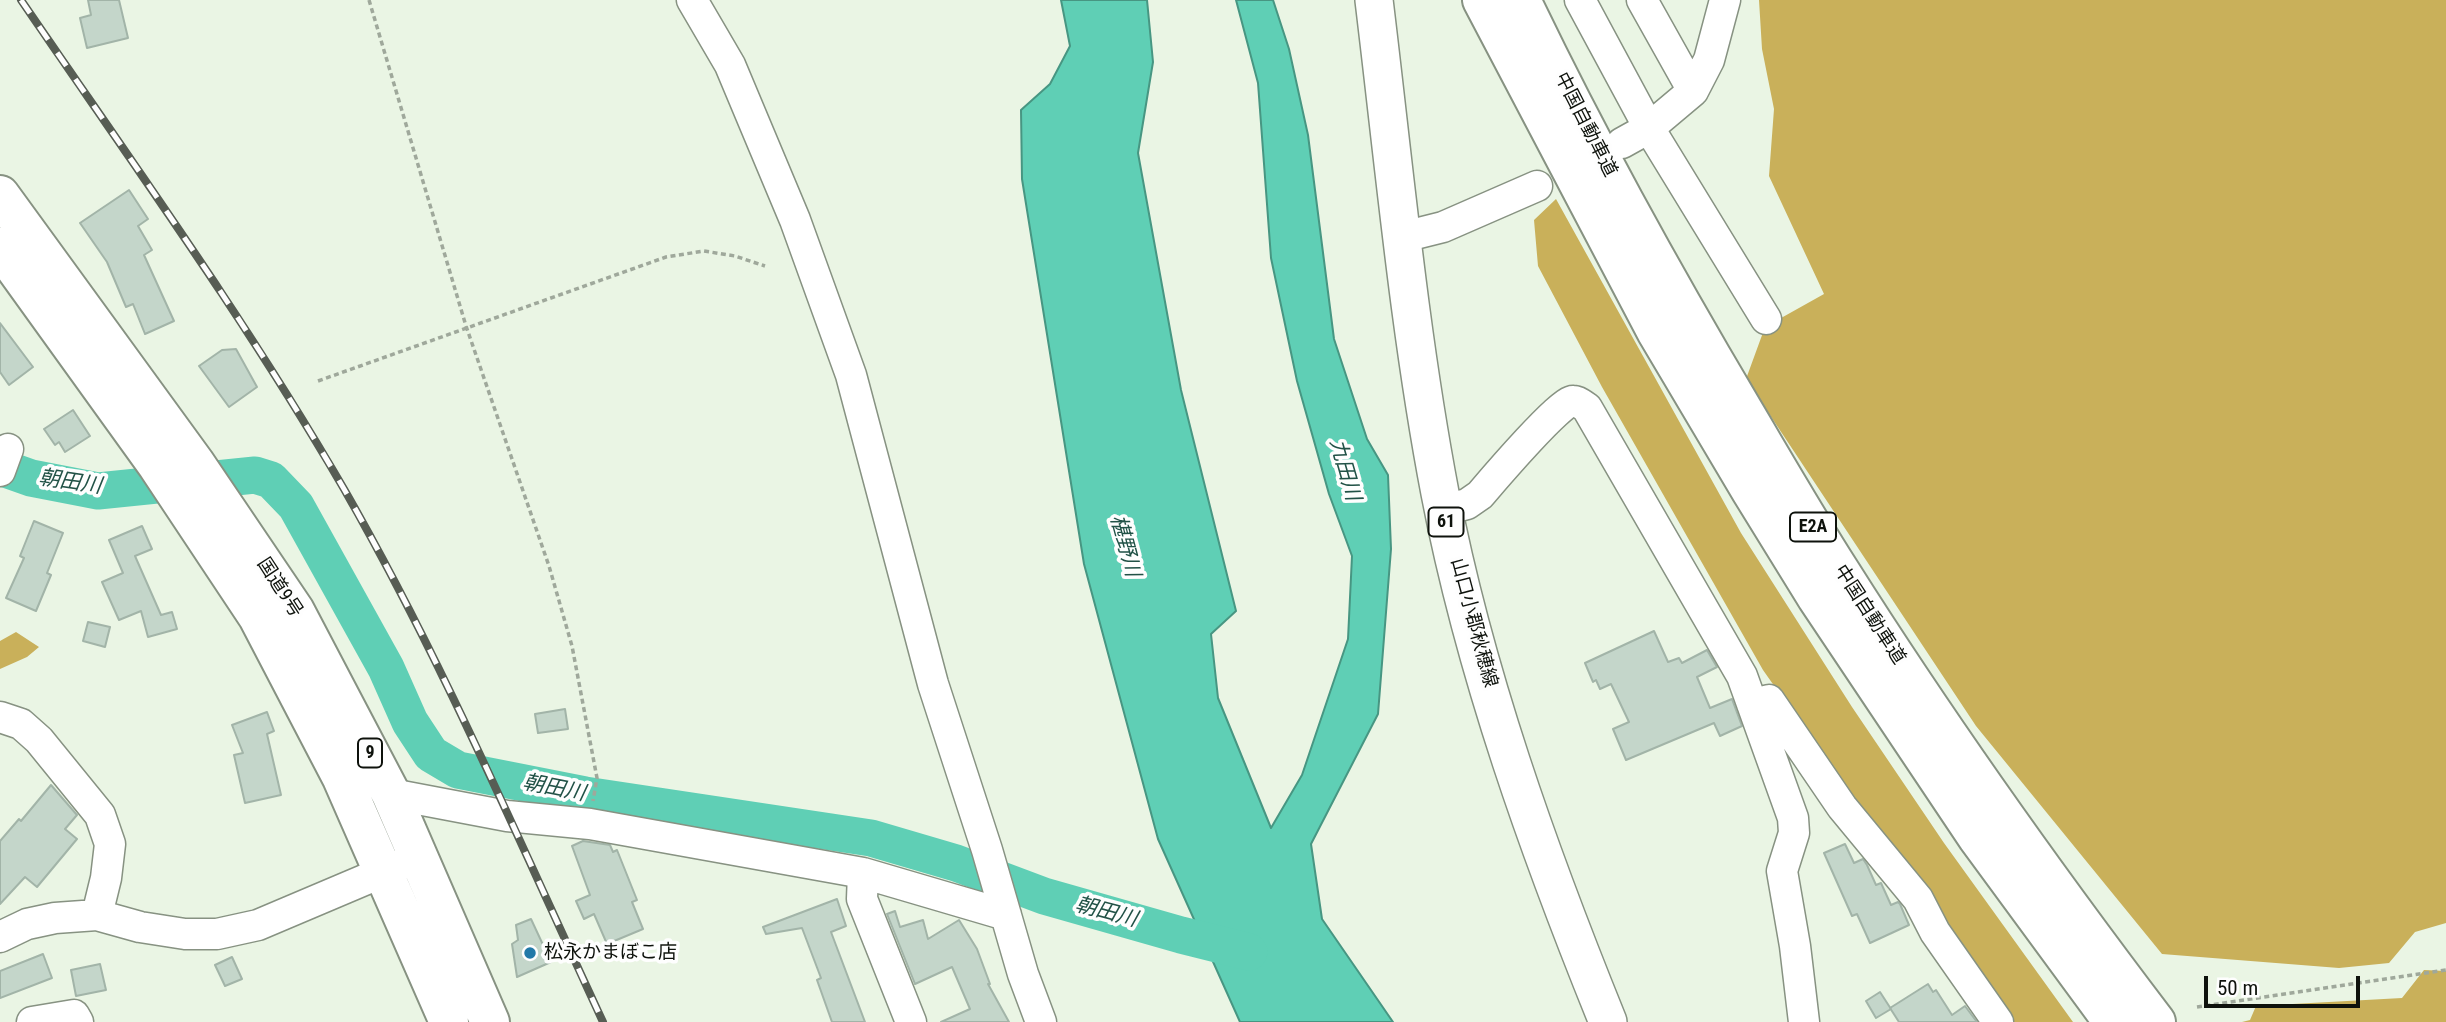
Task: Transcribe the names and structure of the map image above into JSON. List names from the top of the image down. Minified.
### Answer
{"streets":{"highway":["中国自動車道","E2A","国道9号","9"],"main road":["61","山口小郡秋穂線"]},"water":["九田川","朝田川","椹野川"],"places":["松永かまぼこ店"],"scale_bar":"50 m"}
